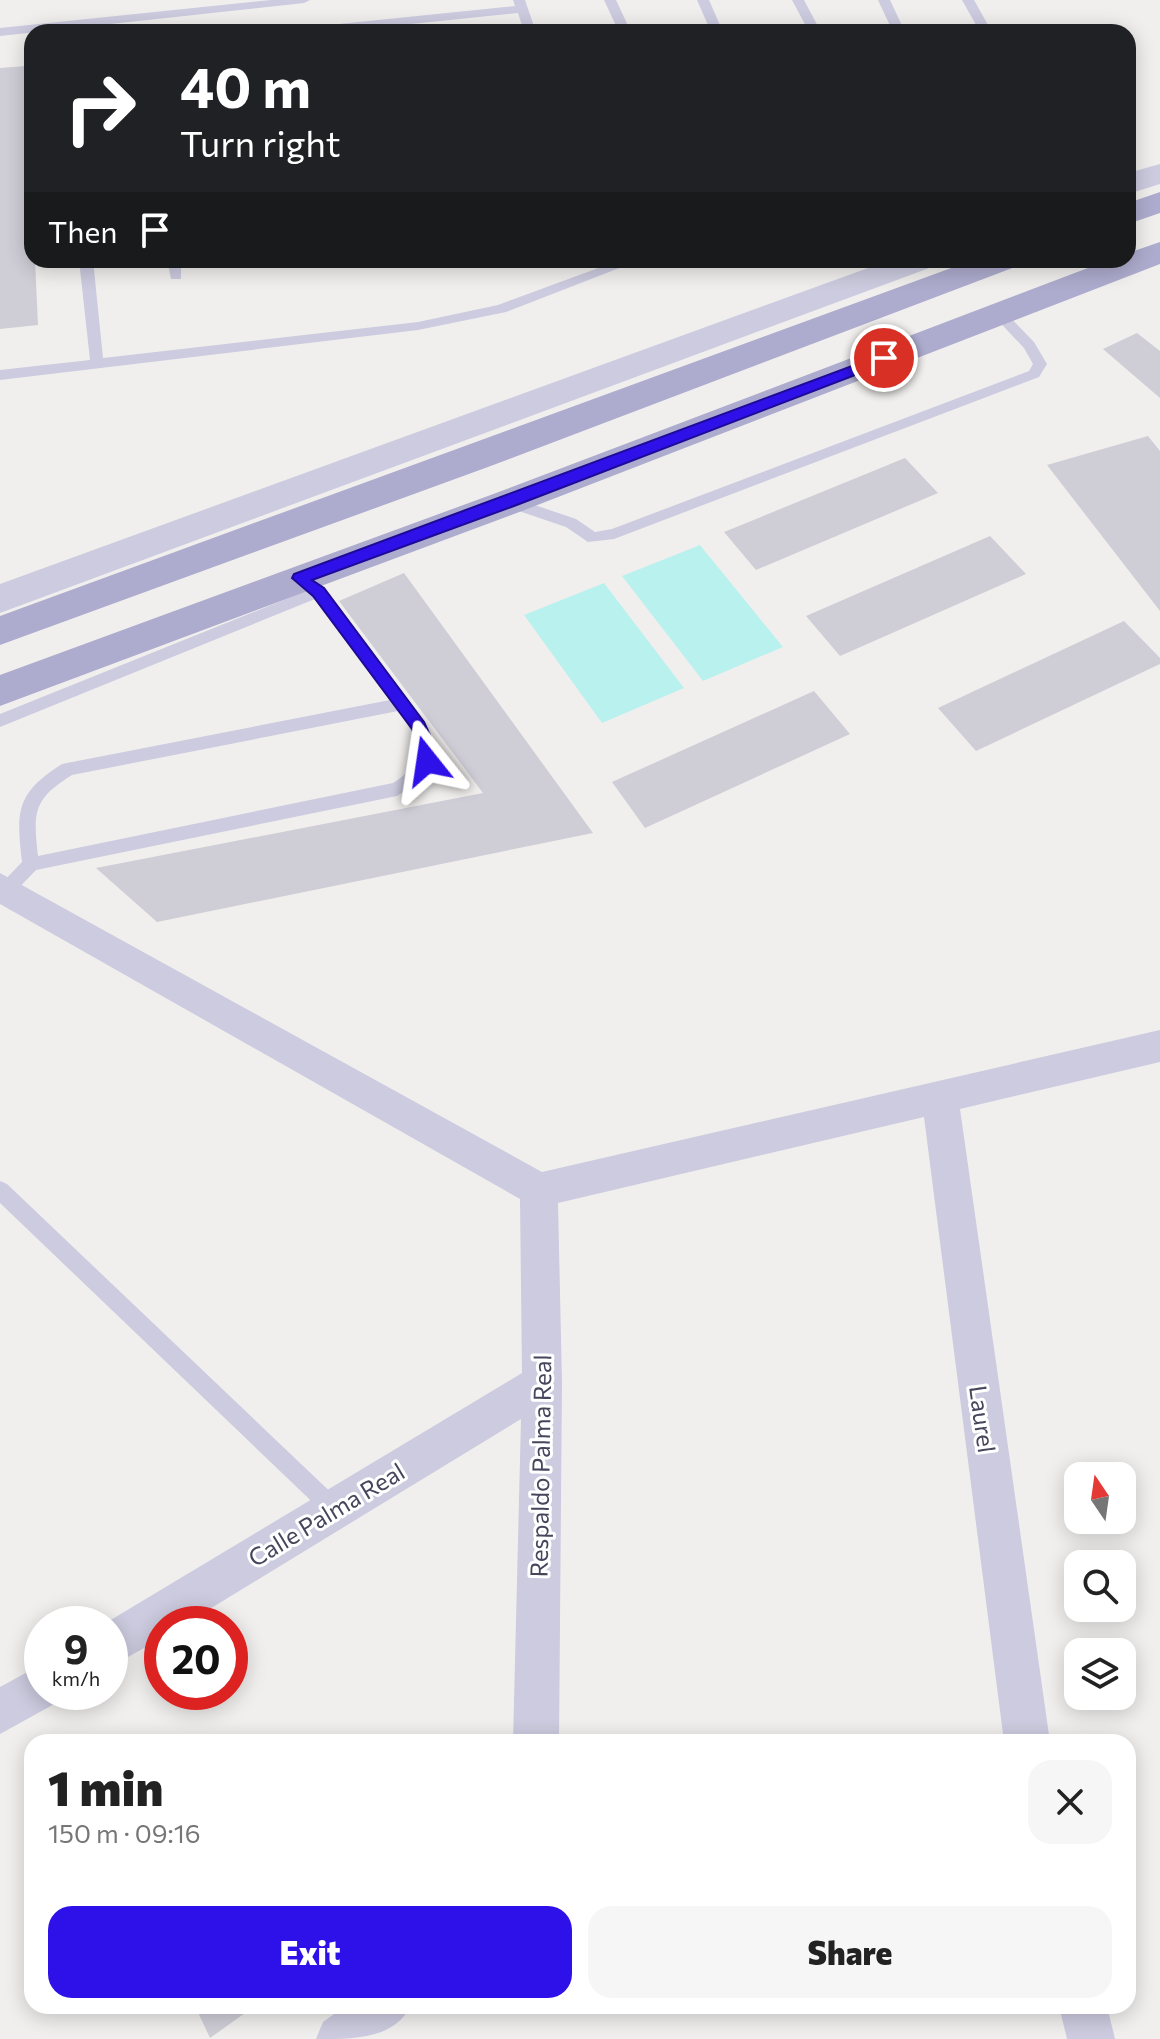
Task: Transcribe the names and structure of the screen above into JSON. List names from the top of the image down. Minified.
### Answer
{"streets":{"street":["Laurel","Respaldo Palma Real","Calle Palma Real"]},"crossings":[["Respaldo Palma Real","Calle Palma Real"]],"north":"top","page":{"turn":["40 m","Turn right"],"then":"Then","speed":"9 km/h","limit":"20","heading":["1 min","150 m · 09:16"],"buttons":["Exit","Share"]}}
